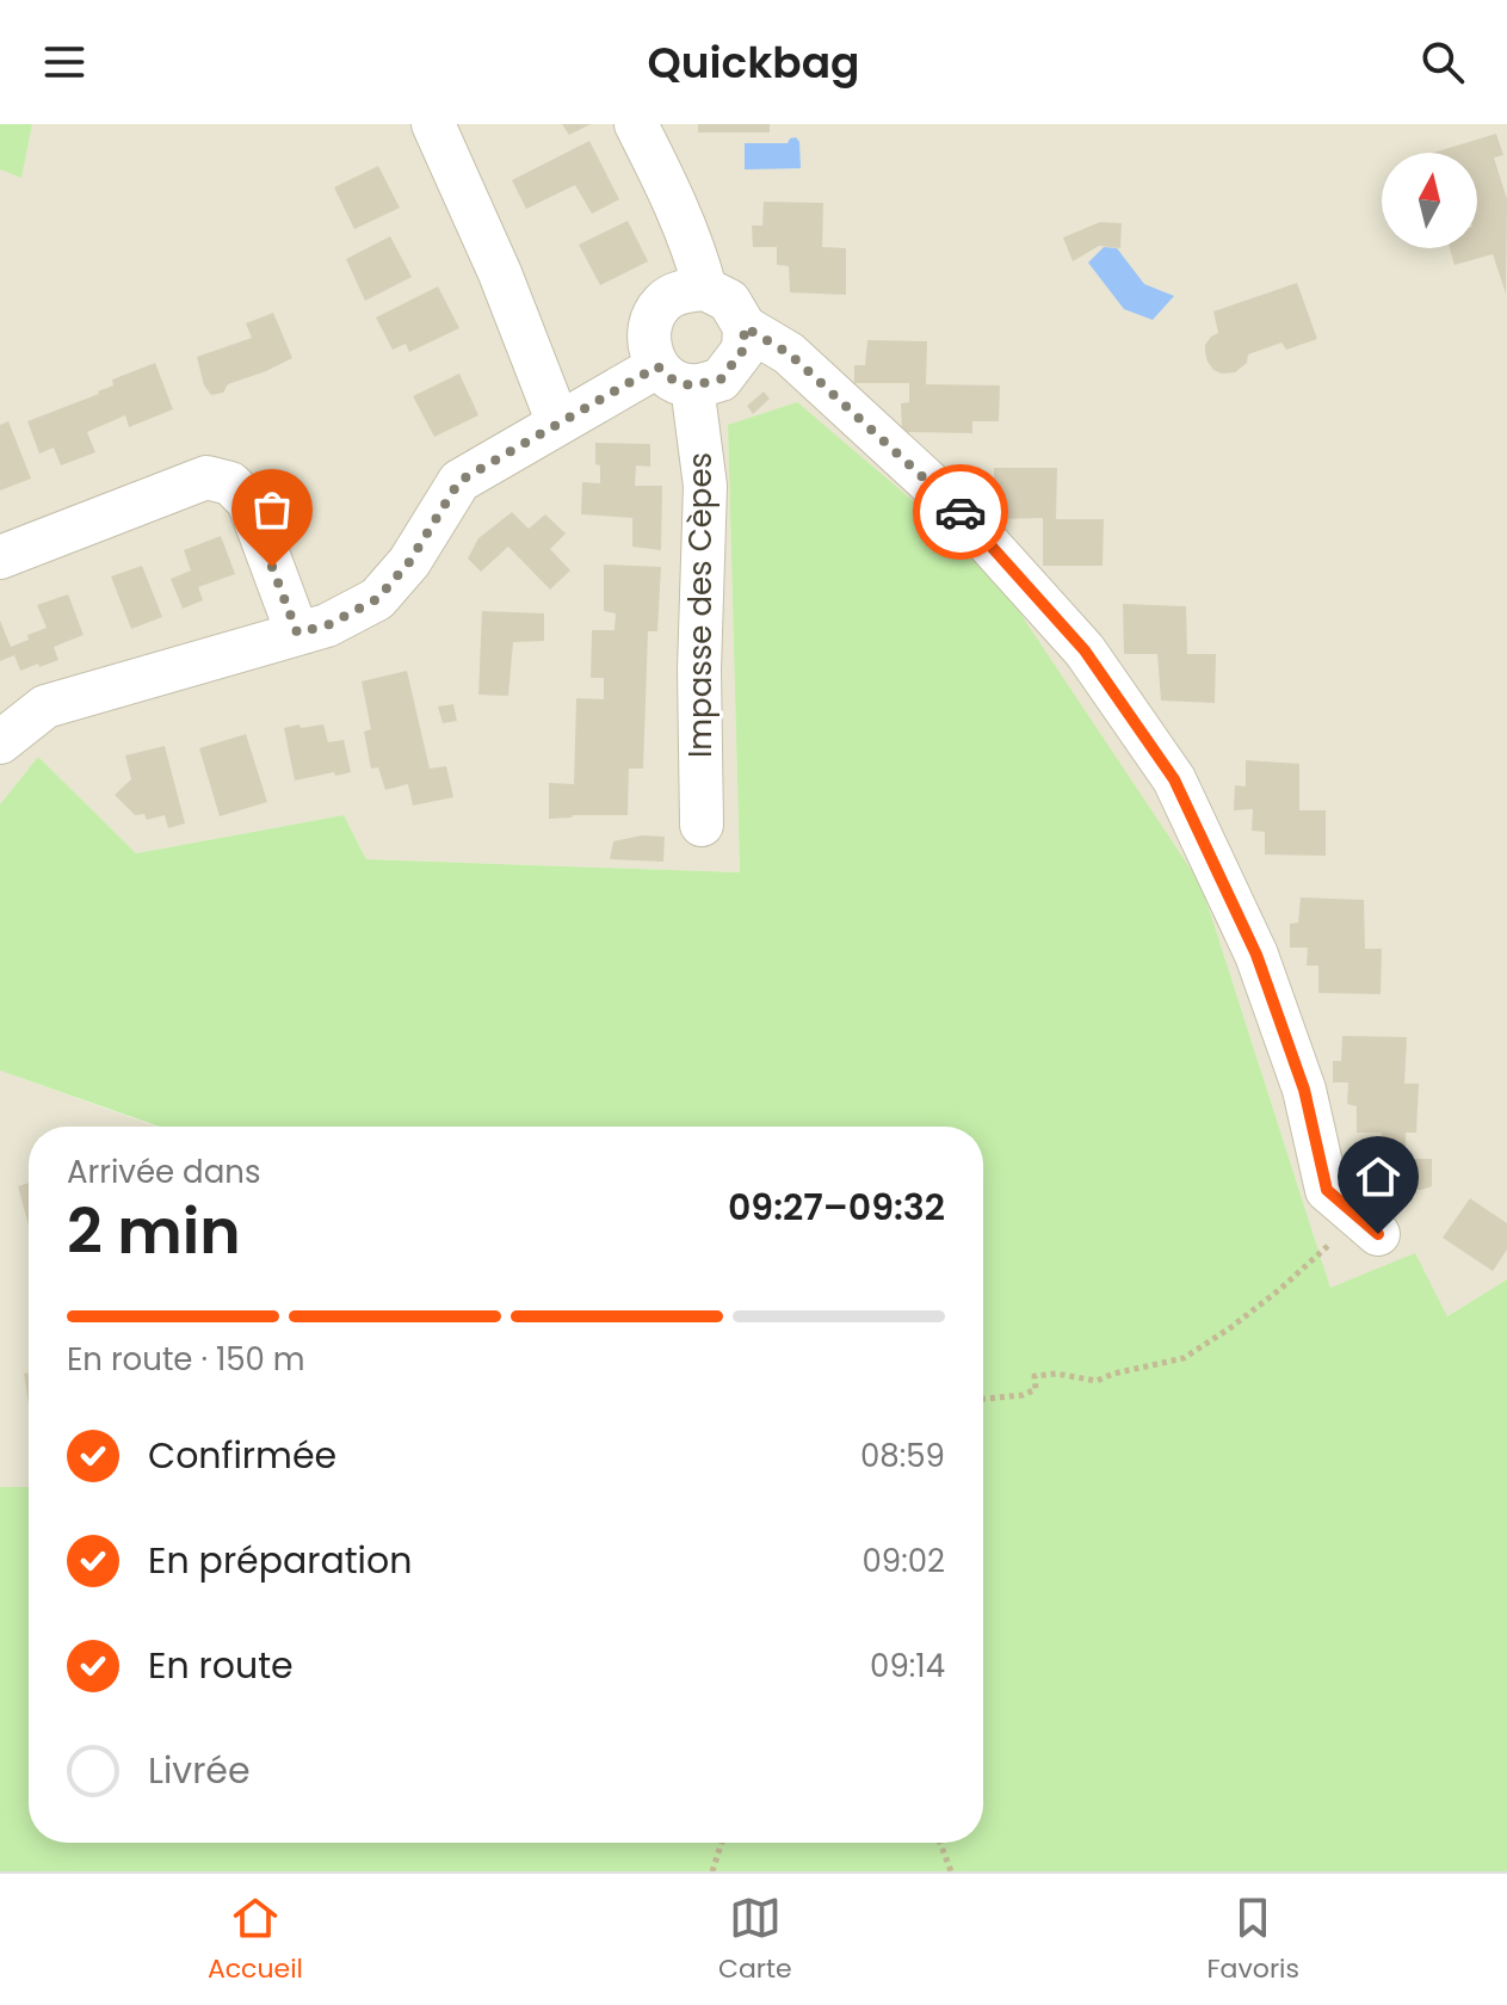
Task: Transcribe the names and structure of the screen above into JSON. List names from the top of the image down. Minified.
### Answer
{"streets":{"street":["Impasse des Cèpes"]},"north":"top","page":{"header":"Quickbag","heading":["2 min","Arrivée dans","09:27–09:32"],"bar":"En route · 150 m","list":[["Confirmée","08:59"],["En préparation","09:02"],["En route","09:14"],"Livrée"],"tabs":["Accueil","Carte","Favoris"]}}
